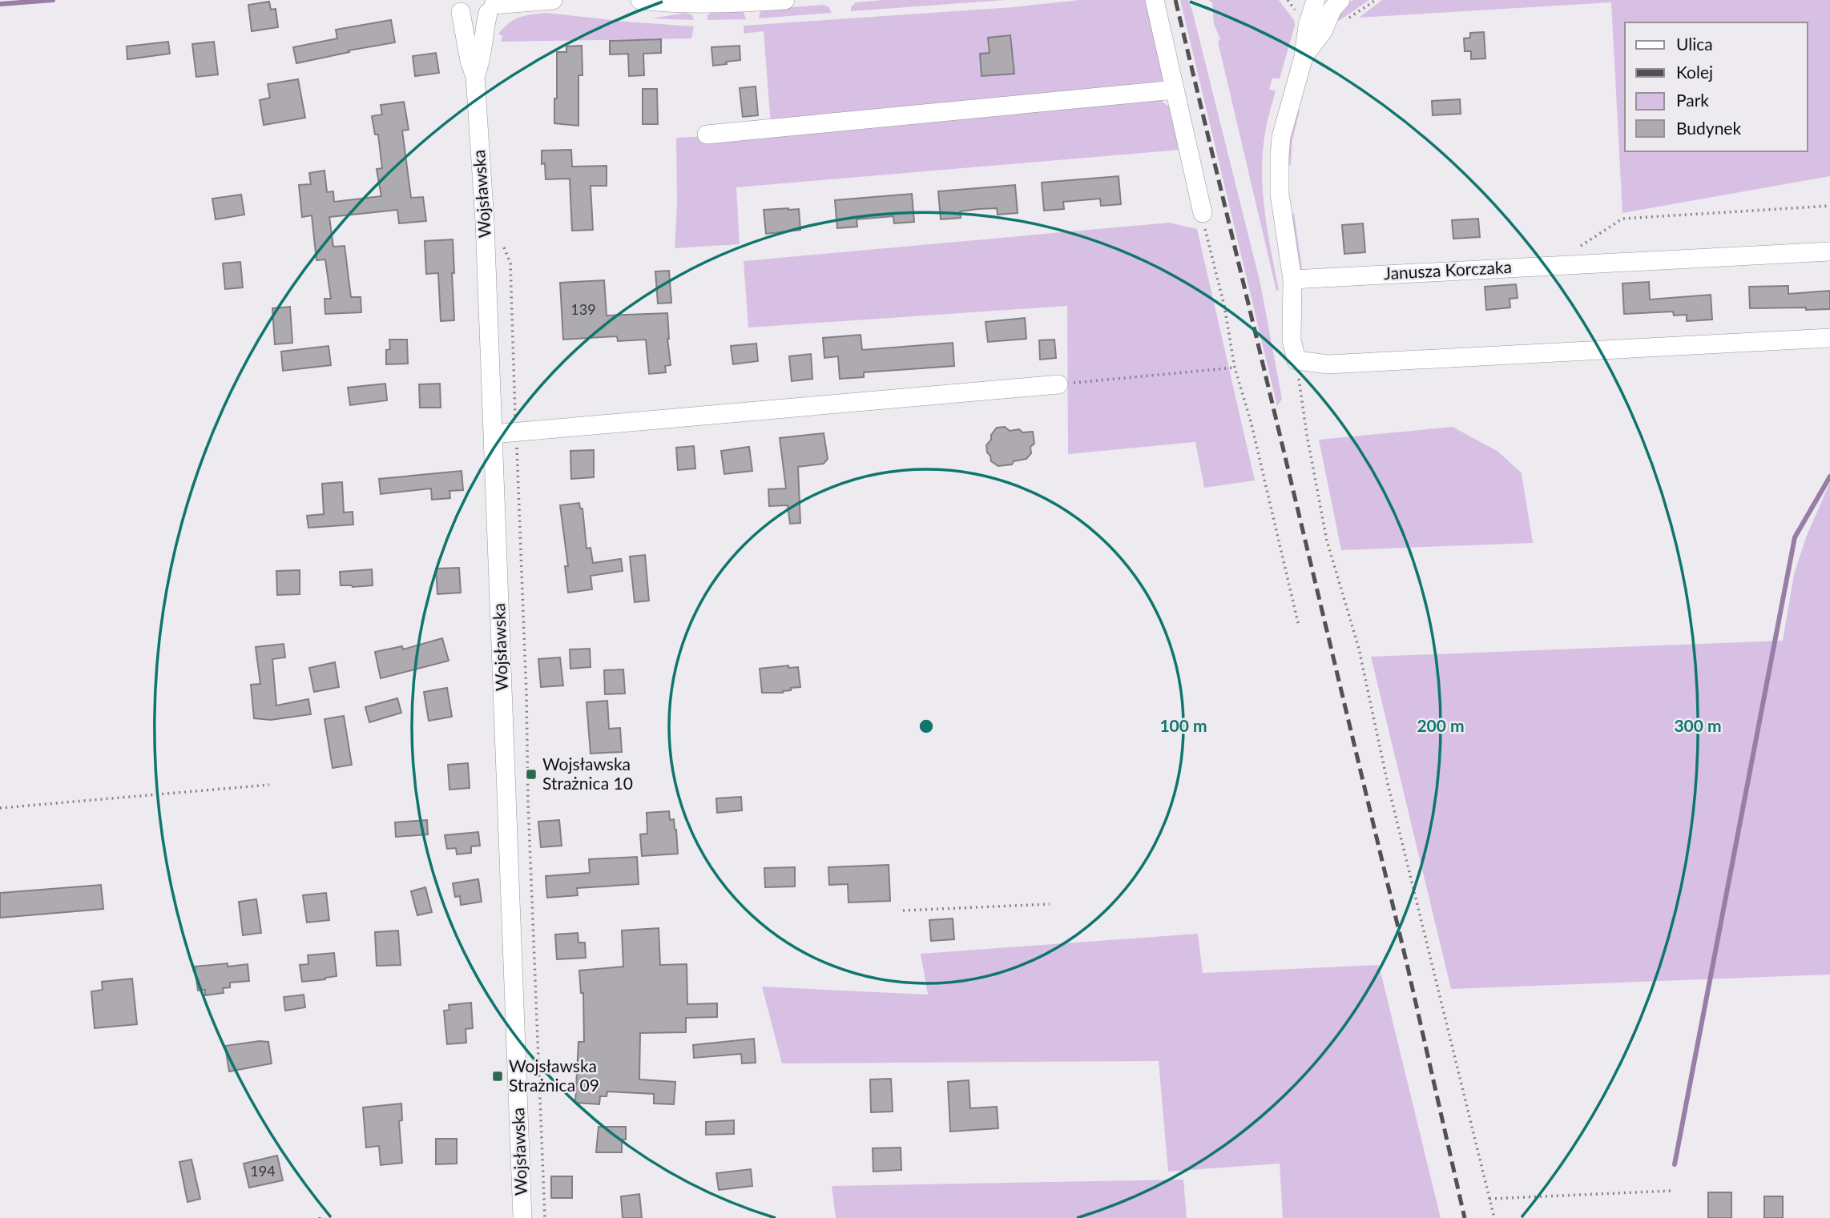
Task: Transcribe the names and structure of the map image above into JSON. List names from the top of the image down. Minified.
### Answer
{"streets":{"street":["Wojsławska","Janusza Korczaka"]},"places":{"transit":["Wojsławska Strażnica 10","Wojsławska Strażnica 09"]},"house_numbers":["139","194"],"legend":["Ulica","Kolej","Park","Budynek"],"rings":["100 m","200 m","300 m"]}
